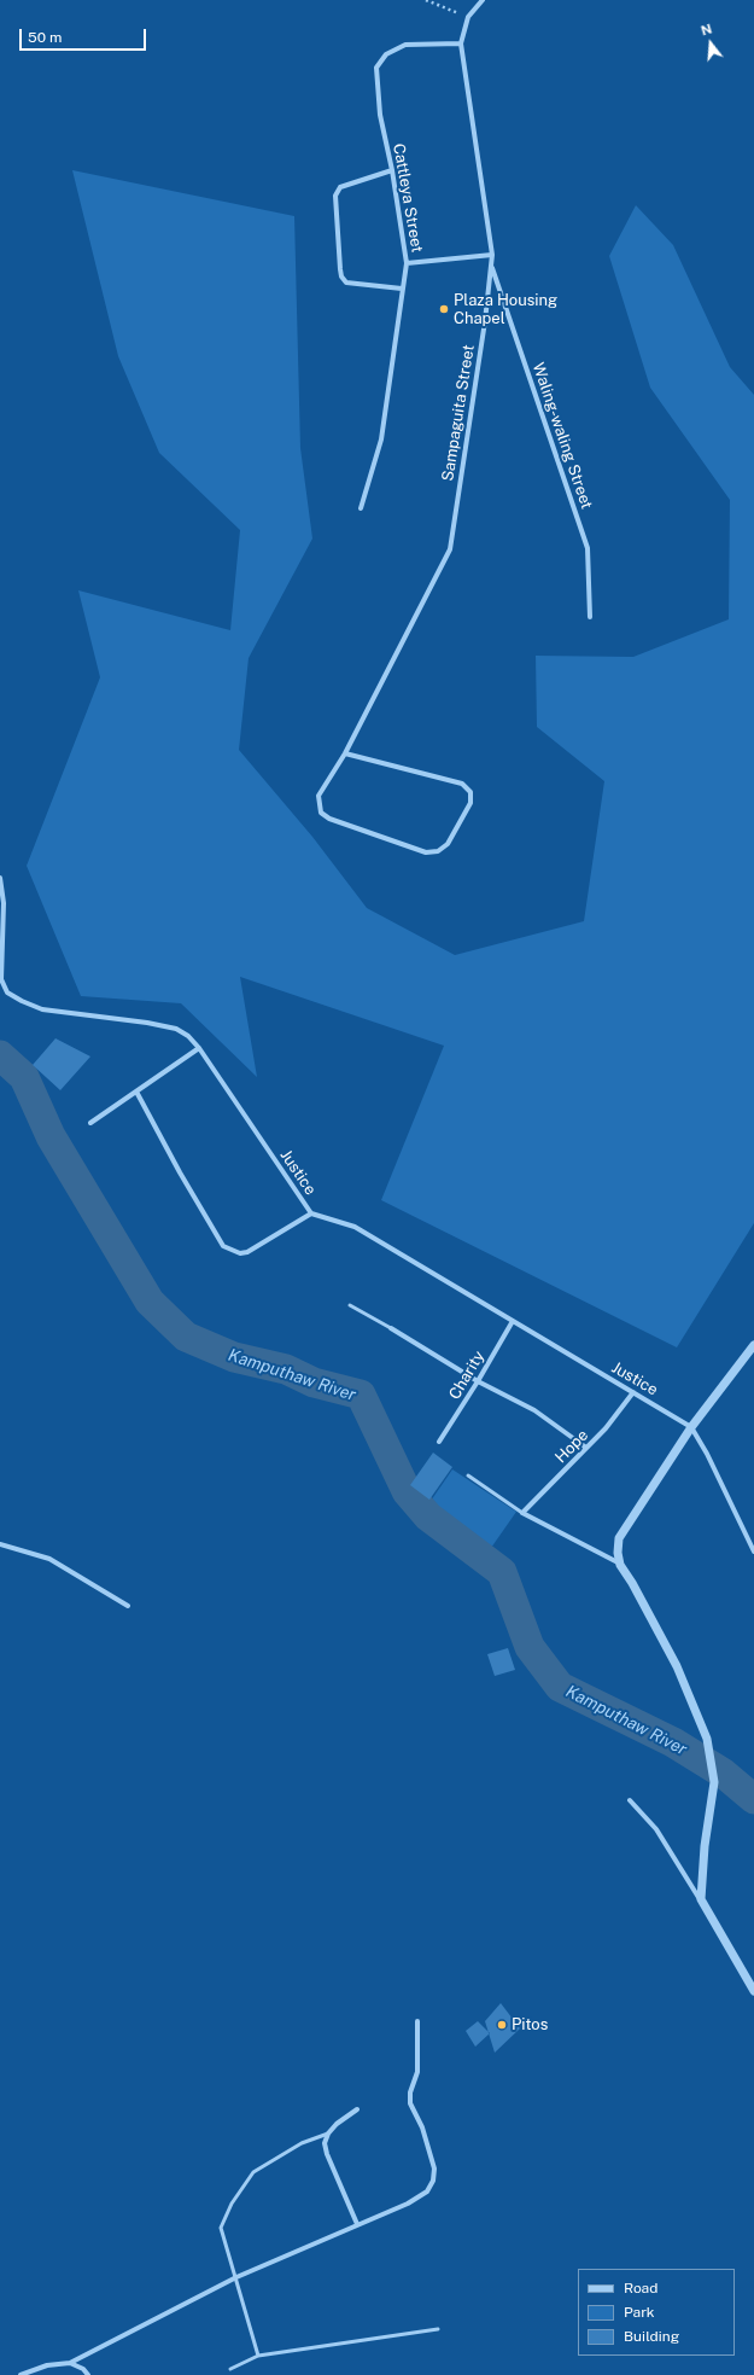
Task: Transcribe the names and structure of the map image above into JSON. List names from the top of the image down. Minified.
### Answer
{"streets":{"street":["Cattleya Street","Sampaguita Street","Waling-waling Street","Justice","Charity","Hope"]},"crossings":[["Cattleya Street","Sampaguita Street"],["Sampaguita Street","Waling-waling Street"],["Justice","Charity"],["Justice","Hope"]],"water":["Kamputhaw River"],"places":["Plaza Housing Chapel","Pitos"],"legend":["Road","Park","Building"],"scale_bar":"50 m","north":"top"}
